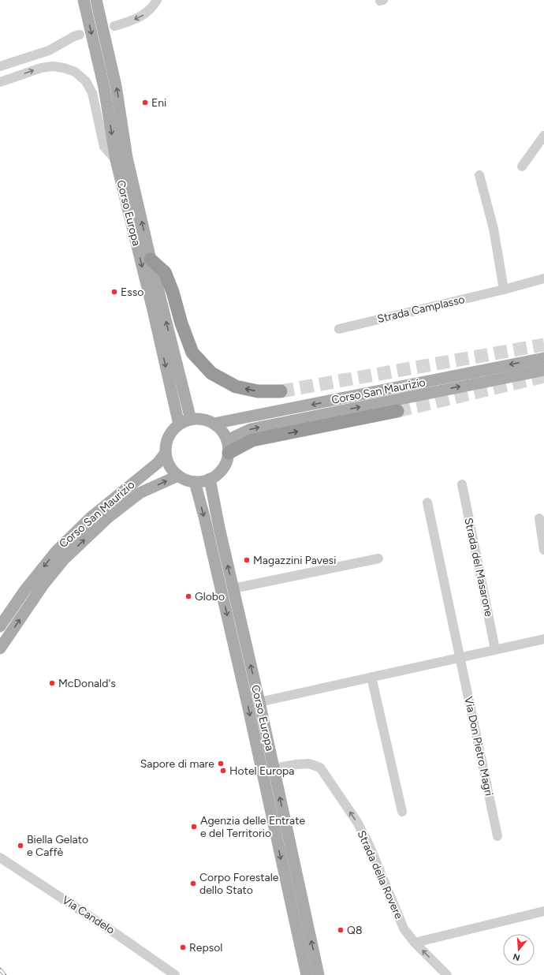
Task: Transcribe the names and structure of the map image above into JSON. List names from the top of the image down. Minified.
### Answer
{"streets":{"main road":["Corso Europa","Corso San Maurizio"],"street":["Strada Camplasso","Strada del Masarone","Via Don Pietro Magri","Strada della Rovere","Via Candelo"]},"crossings":[["Corso Europa","Corso San Maurizio"],["Corso Europa","Strada della Rovere"]],"one_way":["Strada della Rovere"],"places":["Eni","Esso","Magazzini Pavesi","Globo","McDonald's","Sapore di mare","Hotel Europa","Agenzia delle Entrate e del Territorio","Biella Gelato e Caffè","Corpo Forestale dello Stato","Q8","Repsol"],"north":"bottom"}
